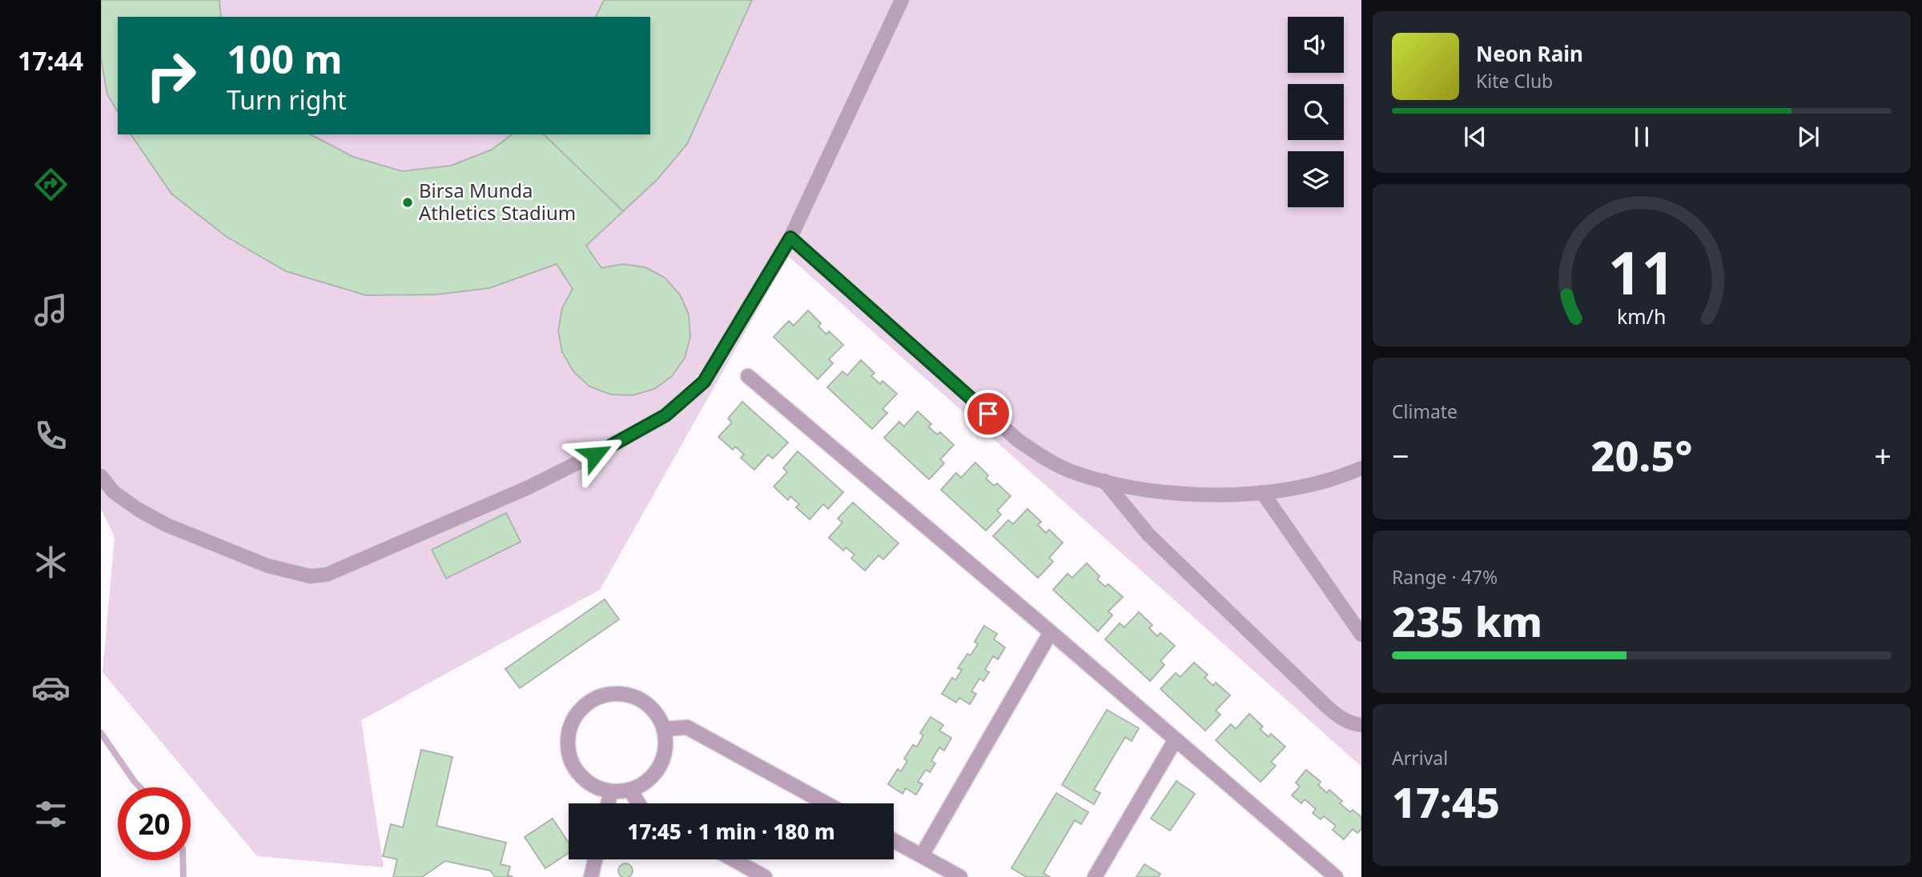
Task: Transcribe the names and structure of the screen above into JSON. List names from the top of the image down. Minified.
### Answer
{"places":["Birsa Munda Athletics Stadium"],"page":{"tabs":"17:44","turn":["100 m","Turn right"],"song":["Neon Rain","Kite Club"],"tile":["Climate",["Range · 47%","235 km"],["Arrival","17:45"]],"heat":["−","20.5°","+"],"limit":"20","trip":"17:45 · 1 min · 180 m","gauge":["11","km/h"]}}
